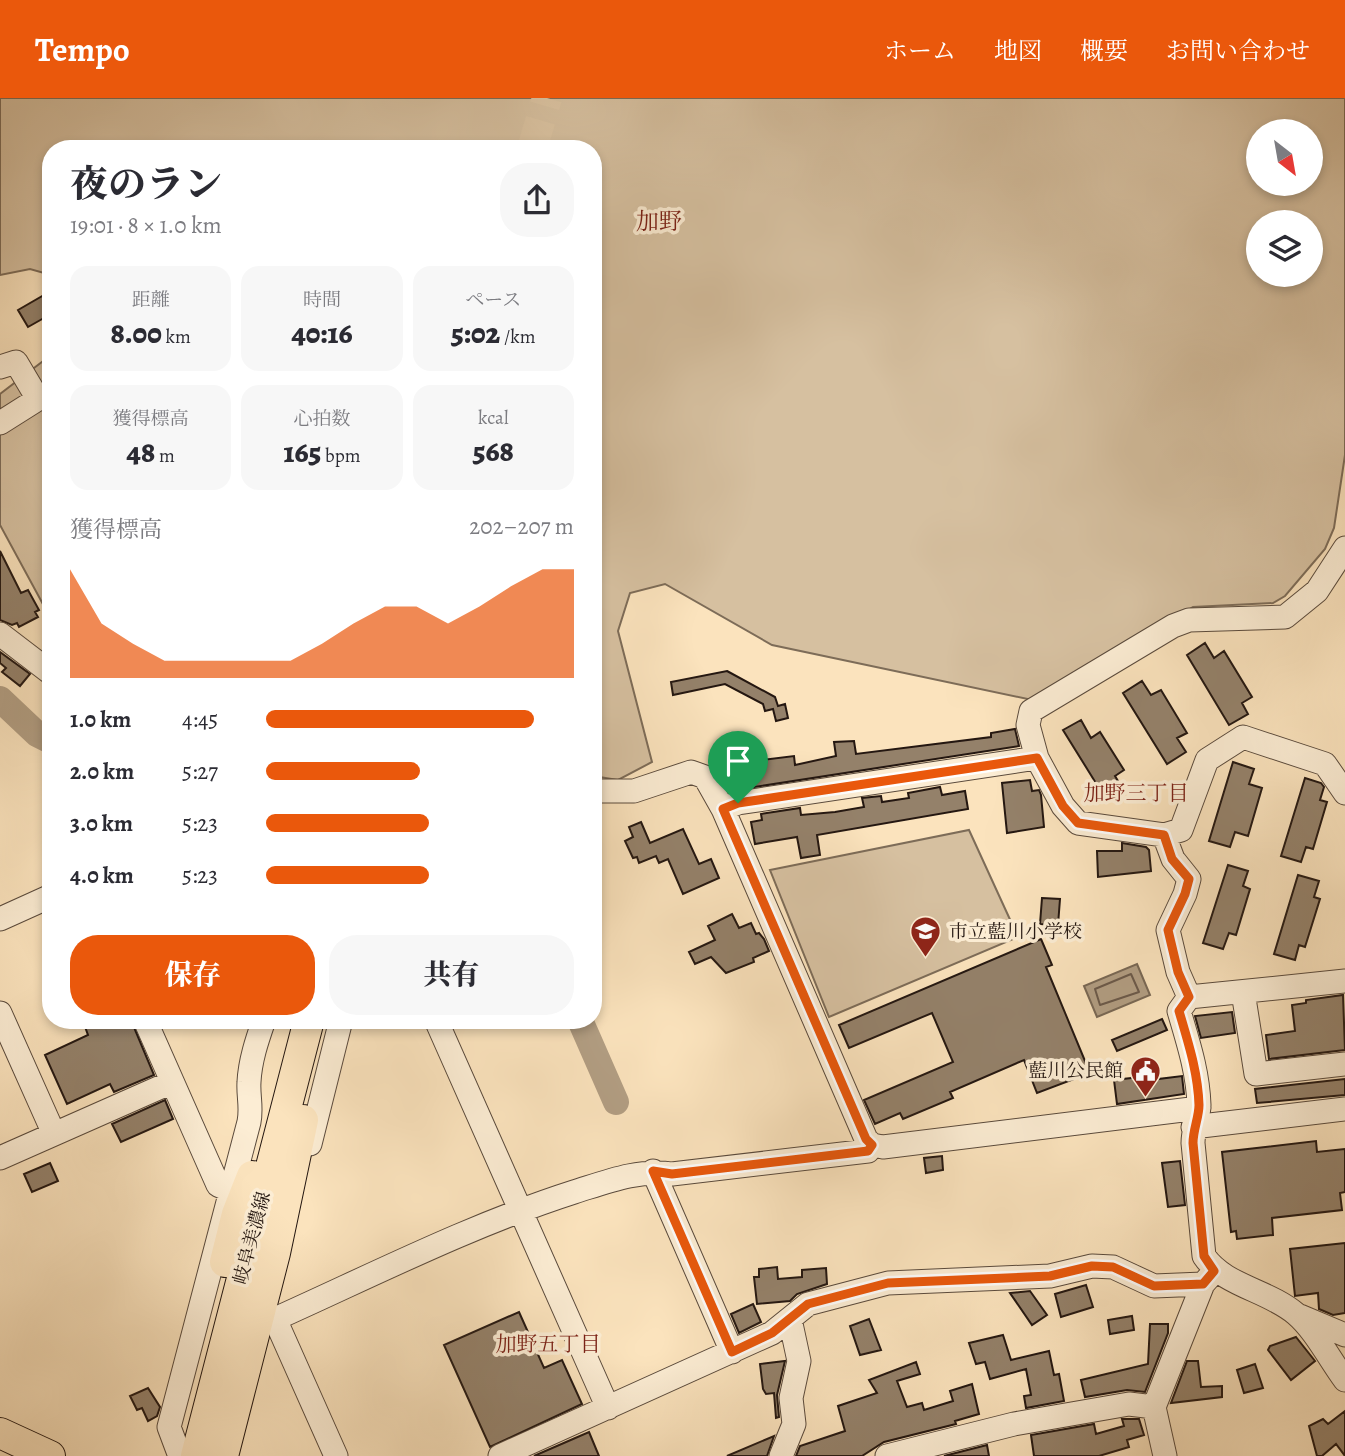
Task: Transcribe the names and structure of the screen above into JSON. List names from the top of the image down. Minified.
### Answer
{"streets":{"main road":["岐阜美濃線"]},"districts":["加野","加野三丁目","加野五丁目"],"places":{"school or university":["市立藍川小学校"],"public building":["藍川公民館"]},"north":"bottom right","page":{"header":"Tempo","nav":["ホーム","地図","概要","お問い合わせ"],"heading":["夜のラン","19:01 · 8 × 1.0 km"],"stats":[["距離","8.00 km"],["時間","40:16"],["ペース","5:02 /km"],["獲得標高","48 m"],["心拍数","165 bpm"],["kcal","568"]],"chart":["獲得標高","202–207 m"],"list":[{"name":"1.0 km","note":"4:45"},{"name":"2.0 km","note":"5:27"},{"name":"3.0 km","note":"5:23"},{"name":"4.0 km","note":"5:23"}],"buttons":["保存","共有"]}}
